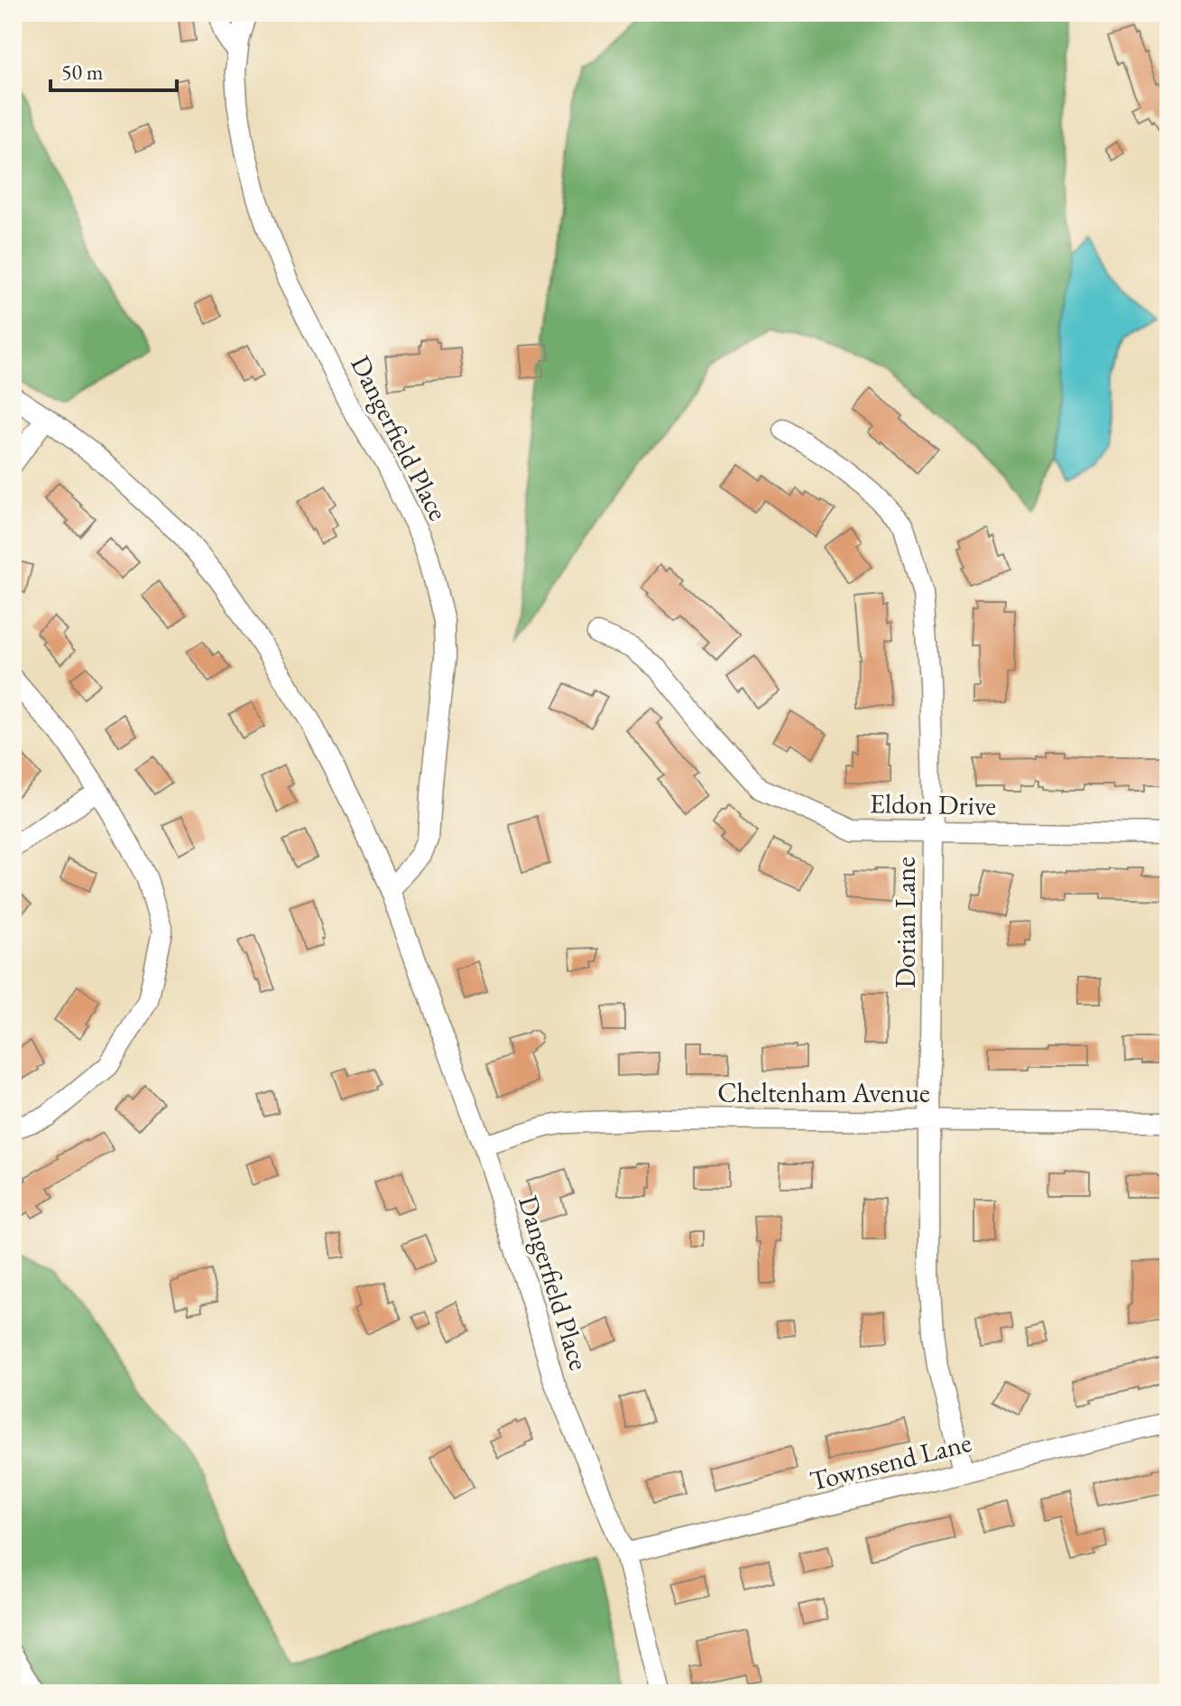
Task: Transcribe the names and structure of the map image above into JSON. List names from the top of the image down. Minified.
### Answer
{"streets":{"street":["Dangerfield Place","Eldon Drive","Dorian Lane","Cheltenham Avenue","Townsend Lane"]},"crossings":[["Dangerfield Place","Cheltenham Avenue"],["Dangerfield Place","Townsend Lane"],["Eldon Drive","Dorian Lane"],["Dorian Lane","Cheltenham Avenue"],["Dorian Lane","Townsend Lane"]],"scale_bar":"50 m"}
